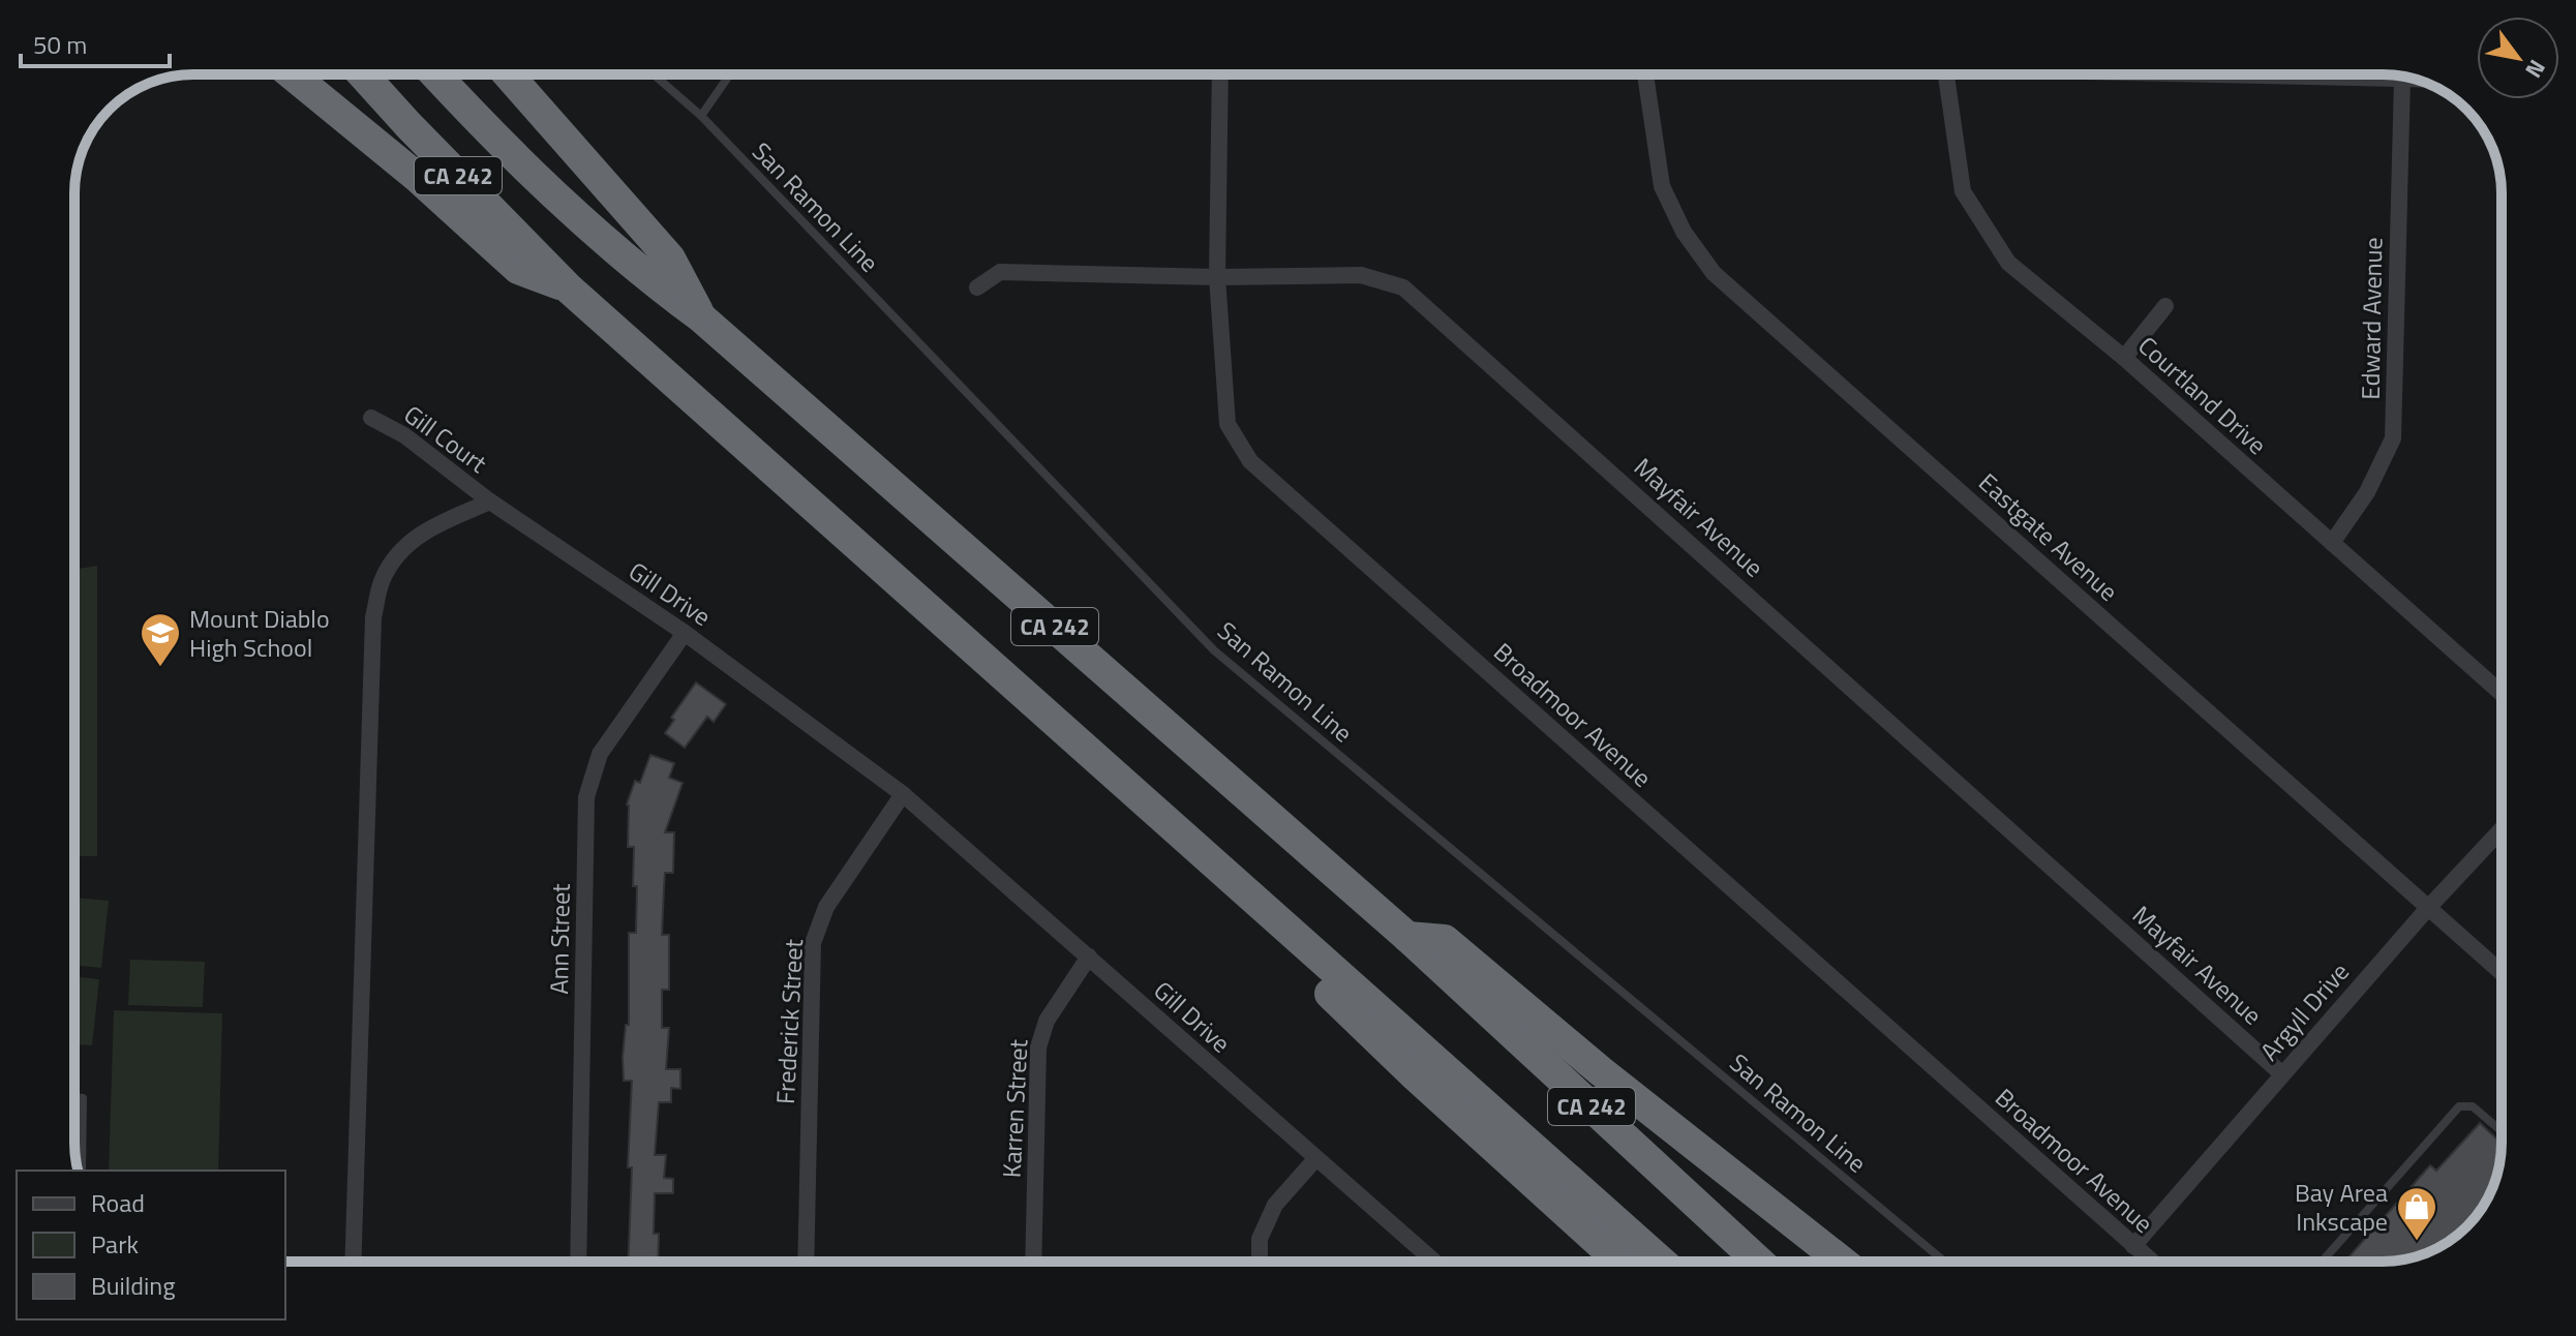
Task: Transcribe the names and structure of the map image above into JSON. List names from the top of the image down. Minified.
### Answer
{"streets":{"highway":["CA 242"],"street":["Edward Avenue","Courtland Drive","Gill Court","Mayfair Avenue","Eastgate Avenue","Gill Drive","Broadmoor Avenue","Ann Street","Argyll Drive","Frederick Street","Karren Street"],"lane":["San Ramon Line"]},"crossings":[["Edward Avenue","Courtland Drive"],["Gill Court","Gill Drive"],["Mayfair Avenue","Broadmoor Avenue"],["Mayfair Avenue","Argyll Drive"],["Eastgate Avenue","Argyll Drive"],["Gill Drive","Ann Street"],["Gill Drive","Frederick Street"],["Gill Drive","Karren Street"],["Broadmoor Avenue","Argyll Drive"]],"places":{"school or university":["Mount Diablo High School"],"shop":["Bay Area Inkscape"]},"legend":["Road","Park","Building"],"scale_bar":"50 m","north":"bottom right"}
